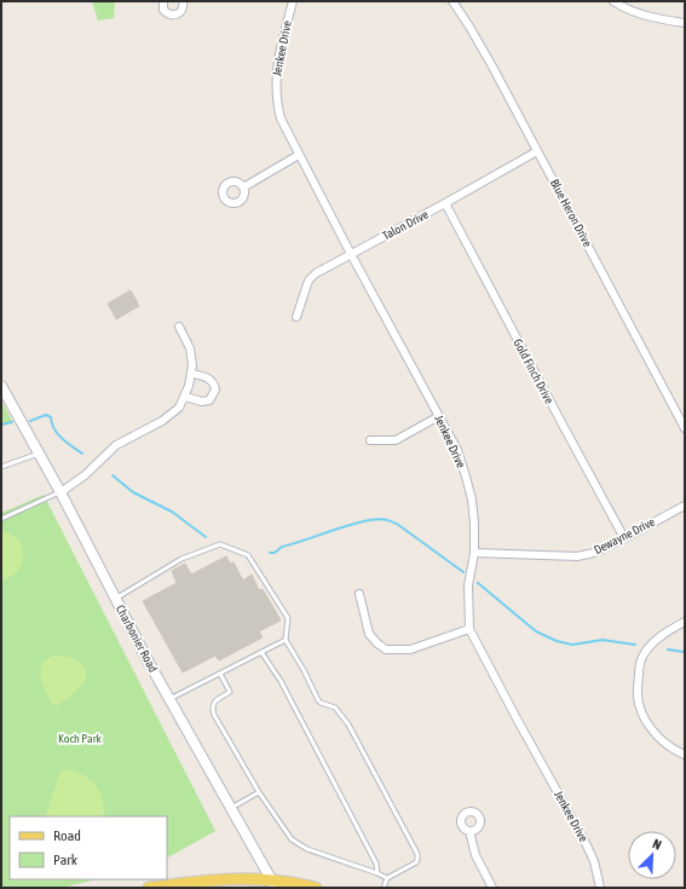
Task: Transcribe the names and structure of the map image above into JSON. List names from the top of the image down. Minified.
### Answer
{"streets":{"main road":["Charbonier Road"],"street":["Jenkee Drive","Blue Heron Drive","Talon Drive","Gold Finch Drive","Dewayne Drive"]},"crossings":[["Jenkee Drive","Talon Drive"],["Jenkee Drive","Dewayne Drive"],["Blue Heron Drive","Talon Drive"],["Talon Drive","Gold Finch Drive"],["Gold Finch Drive","Dewayne Drive"]],"parks":["Koch Park"],"legend":["Road","Park"],"north":"top right"}
